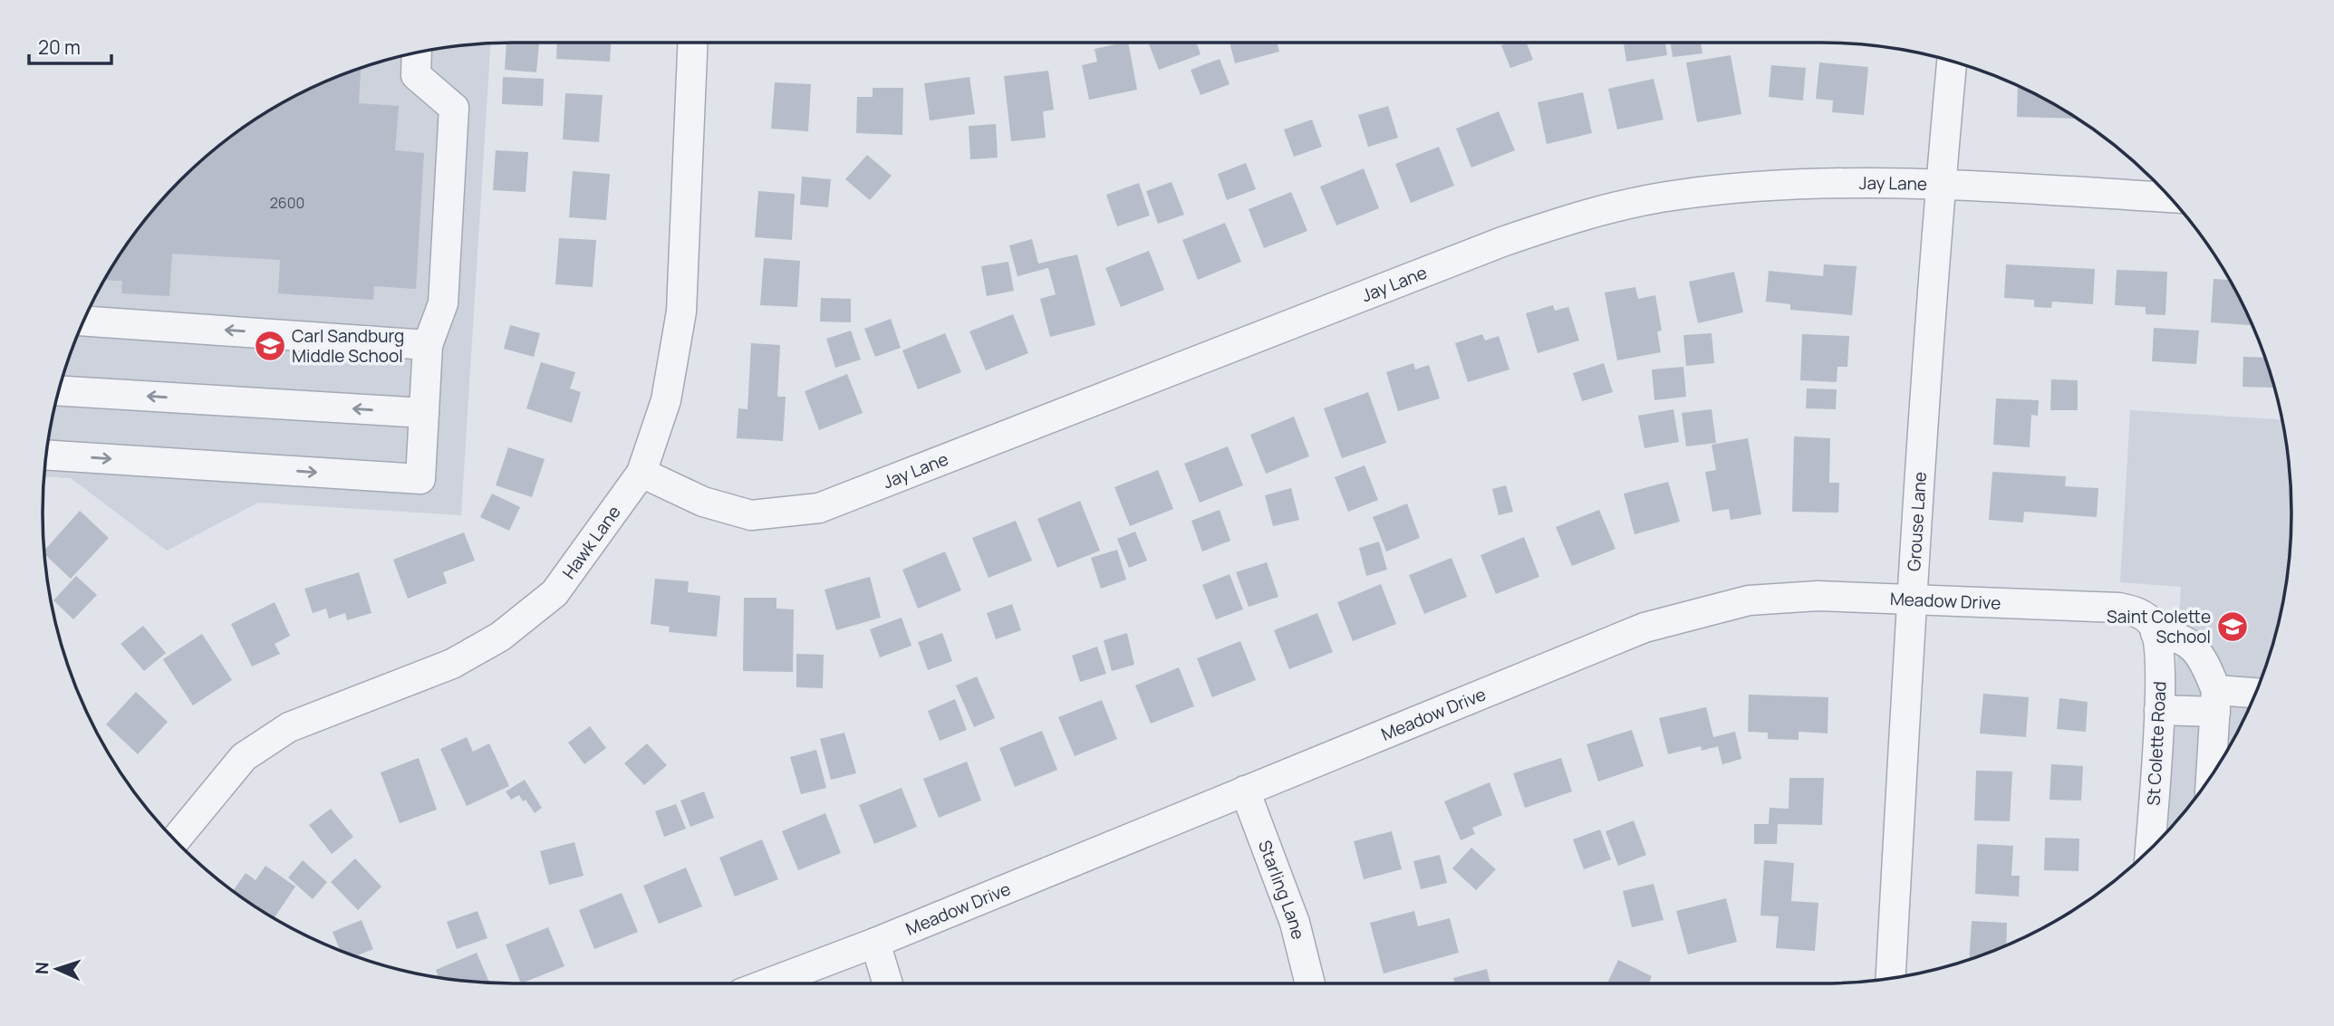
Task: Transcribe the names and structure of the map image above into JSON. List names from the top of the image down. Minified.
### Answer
{"streets":{"street":["Jay Lane","Grouse Lane","Hawk Lane","Meadow Drive","St Colette Road","Starling Lane"]},"crossings":[["Jay Lane","Grouse Lane"],["Jay Lane","Hawk Lane"],["Grouse Lane","Meadow Drive"],["Meadow Drive","St Colette Road"],["Meadow Drive","Starling Lane"]],"places":{"school or university":["Carl Sandburg Middle School","Saint Colette School"]},"house_numbers":["2600"],"scale_bar":"20 m","north":"left"}
